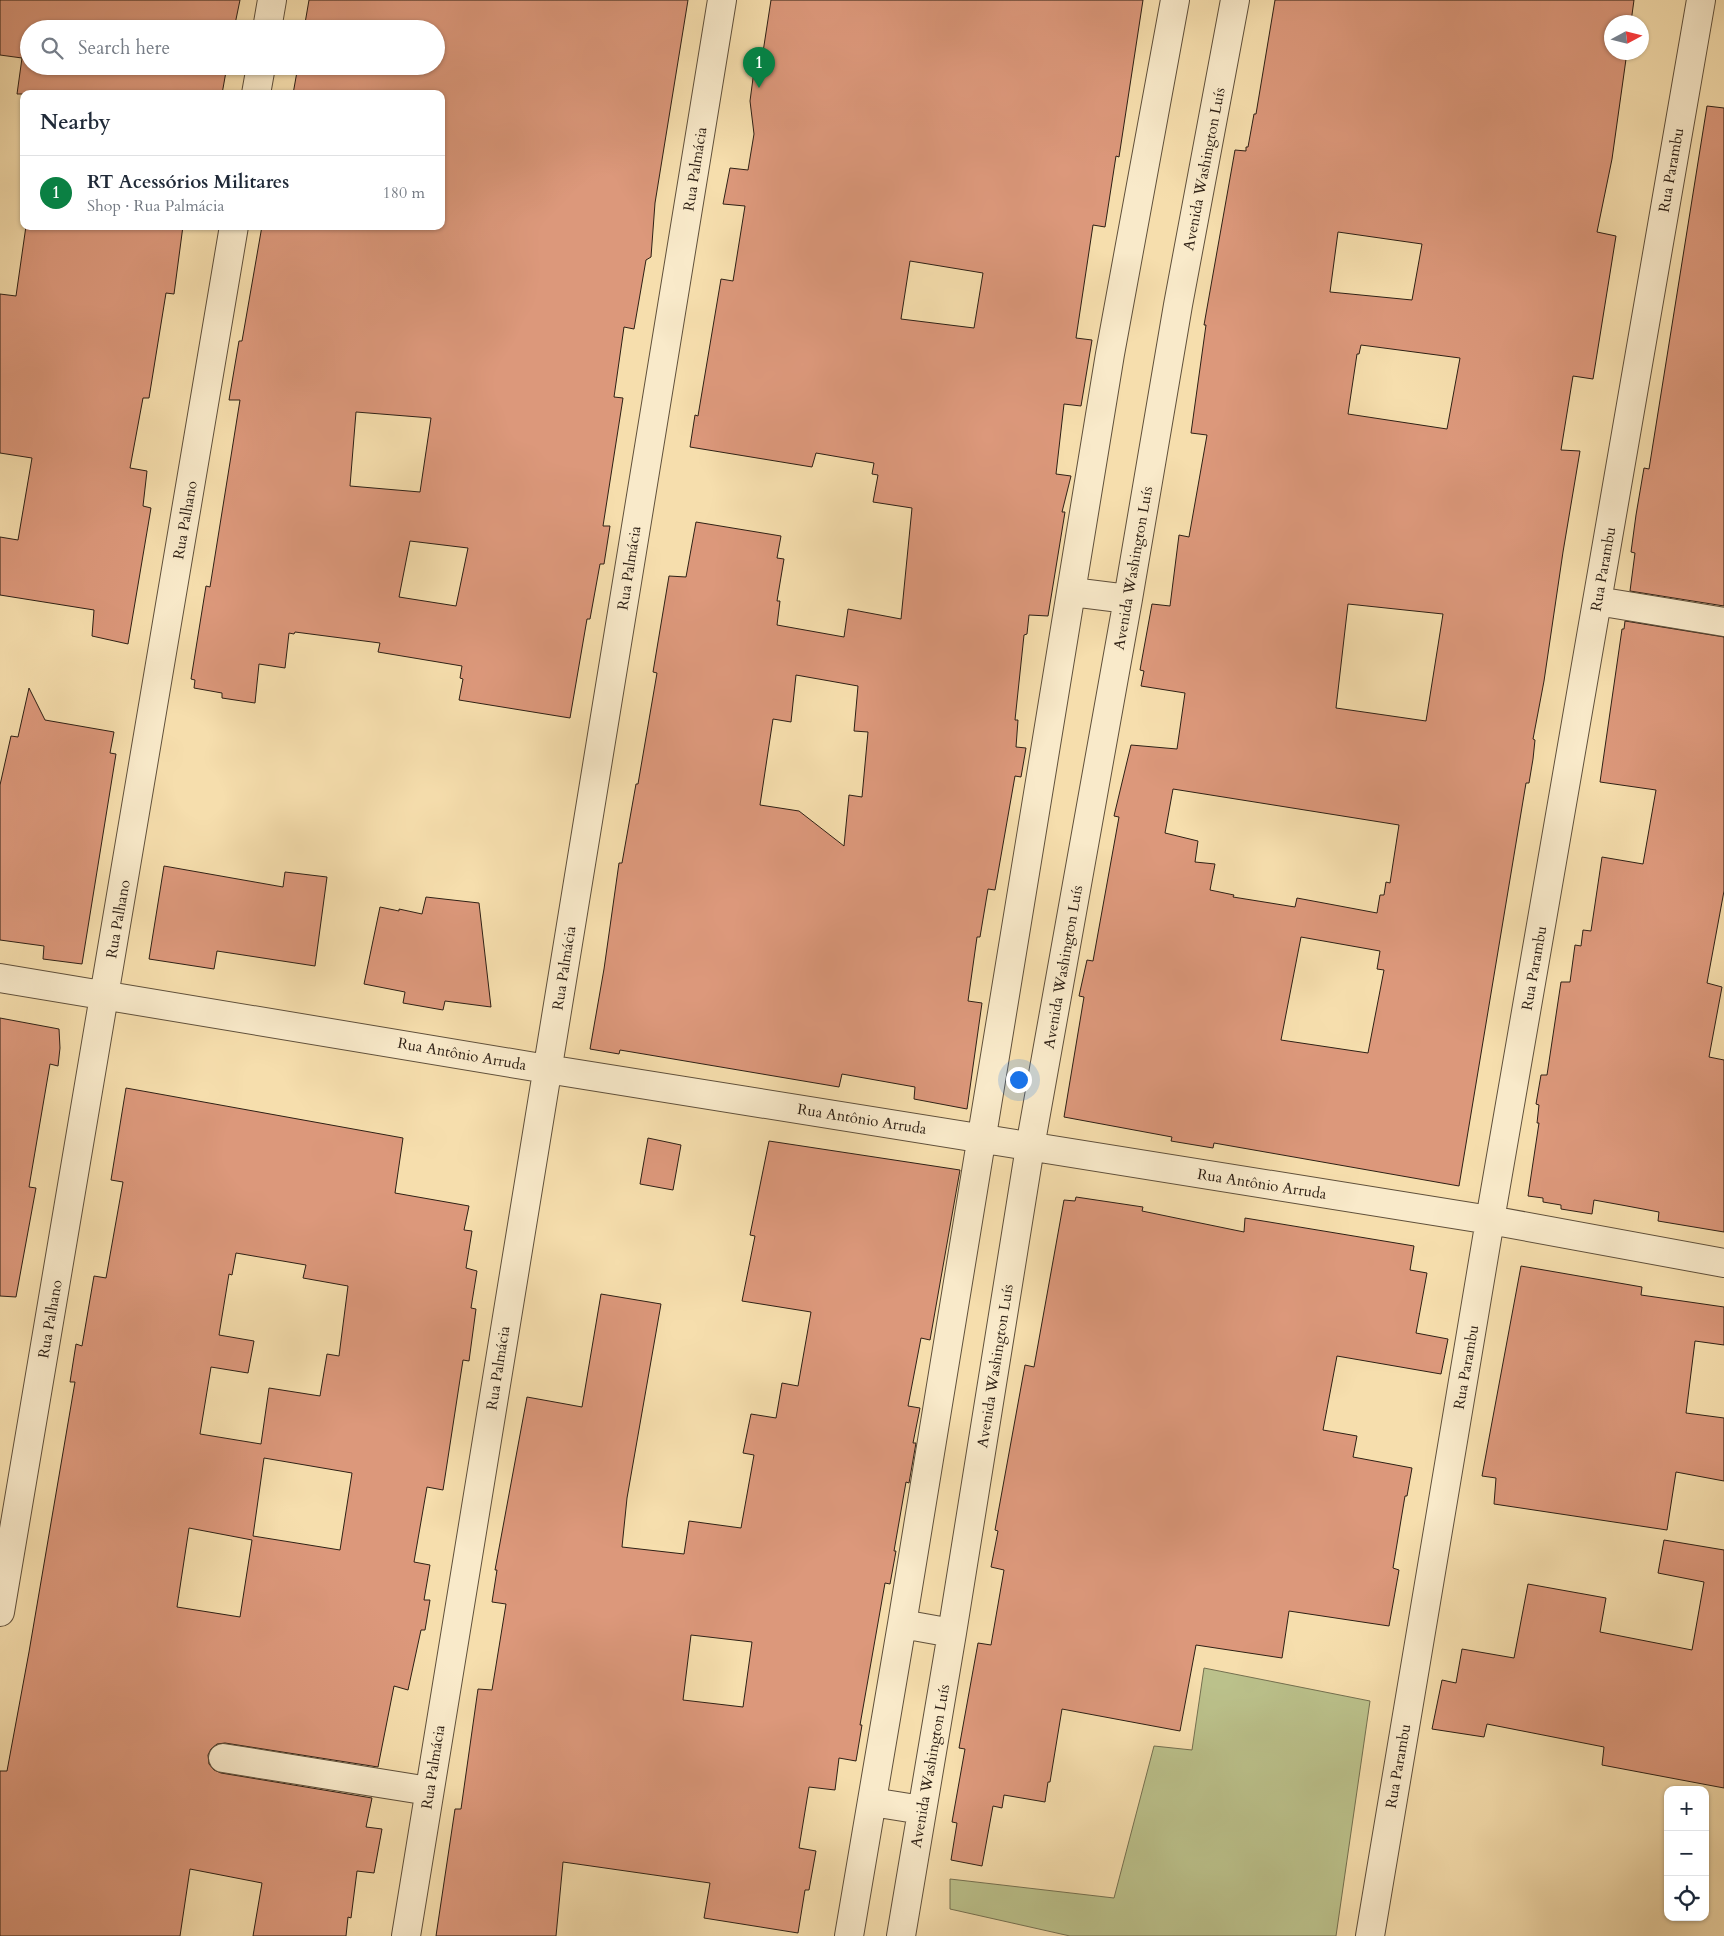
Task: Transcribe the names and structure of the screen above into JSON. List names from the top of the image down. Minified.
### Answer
{"streets":{"street":["Rua Palmácia","Avenida Washington Luís","Rua Parambu","Rua Palhano","Rua Antônio Arruda"]},"crossings":[["Rua Palmácia","Rua Antônio Arruda"],["Avenida Washington Luís","Rua Antônio Arruda"],["Rua Parambu","Rua Antônio Arruda"],["Rua Palhano","Rua Antônio Arruda"]],"north":"right","page":{"search":"Search here","pins":"1","heading":"Nearby","list":[{"mark":"1","name":"RT Acessórios Militares","note":"Shop · Rua Palmácia","value":"180 m"}],"map_buttons":["+","−"]}}
